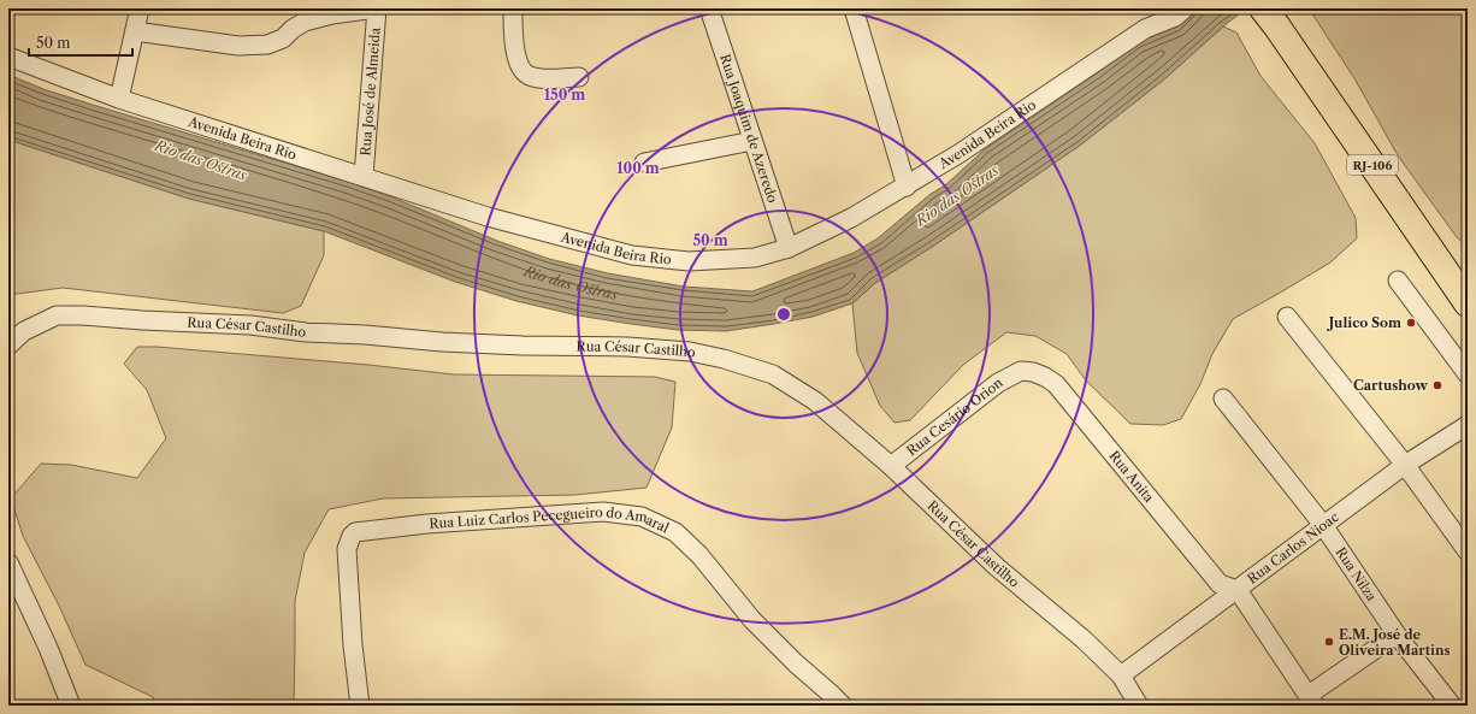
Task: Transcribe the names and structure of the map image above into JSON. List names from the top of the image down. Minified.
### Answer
{"streets":{"highway":["RJ-106"],"street":["Rua José de Almeida","Rua Joaquim de Azeredo","Avenida Beira Rio","Rua César Castilho","Rua Cesário Orion","Rua Anita","Rua Luiz Carlos Pecegueiro do Amaral","Rua Carlos Nioac","Rua Nilza"]},"crossings":[["Rua José de Almeida","Avenida Beira Rio"],["Rua Joaquim de Azeredo","Avenida Beira Rio"],["Rua César Castilho","Rua Cesário Orion"],["Rua César Castilho","Rua Carlos Nioac"],["Rua Cesário Orion","Rua Anita"],["Rua Anita","Rua Carlos Nioac"],["Rua Carlos Nioac","Rua Nilza"]],"water":["Rio das Ostras"],"places":["Julico Som","Cartushow","E.M. José de Oliveira Martins"],"scale_bar":"50 m","rings":["150 m","100 m","50 m"]}
